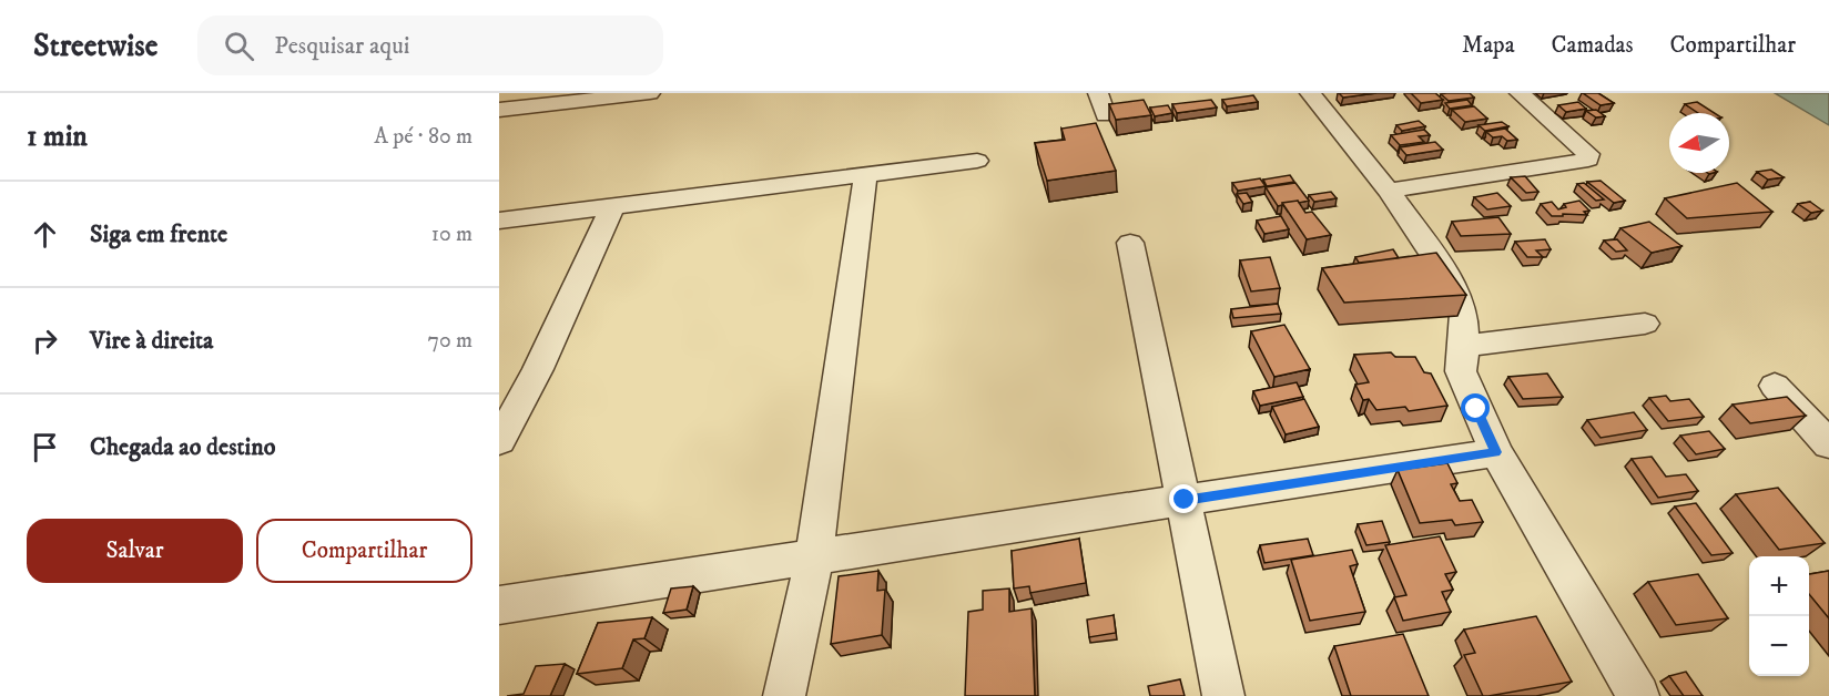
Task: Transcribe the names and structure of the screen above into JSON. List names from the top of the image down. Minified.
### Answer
{"north":"left","page":{"header":"Streetwise","search":"Pesquisar aqui","nav":["Mapa","Camadas","Compartilhar"],"heading":["1 min","A pé · 80 m"],"list":[["Siga em frente","10 m"],["Vire à direita","70 m"],"Chegada ao destino"],"buttons":["Salvar","Compartilhar"],"map_buttons":["+","−"]}}
